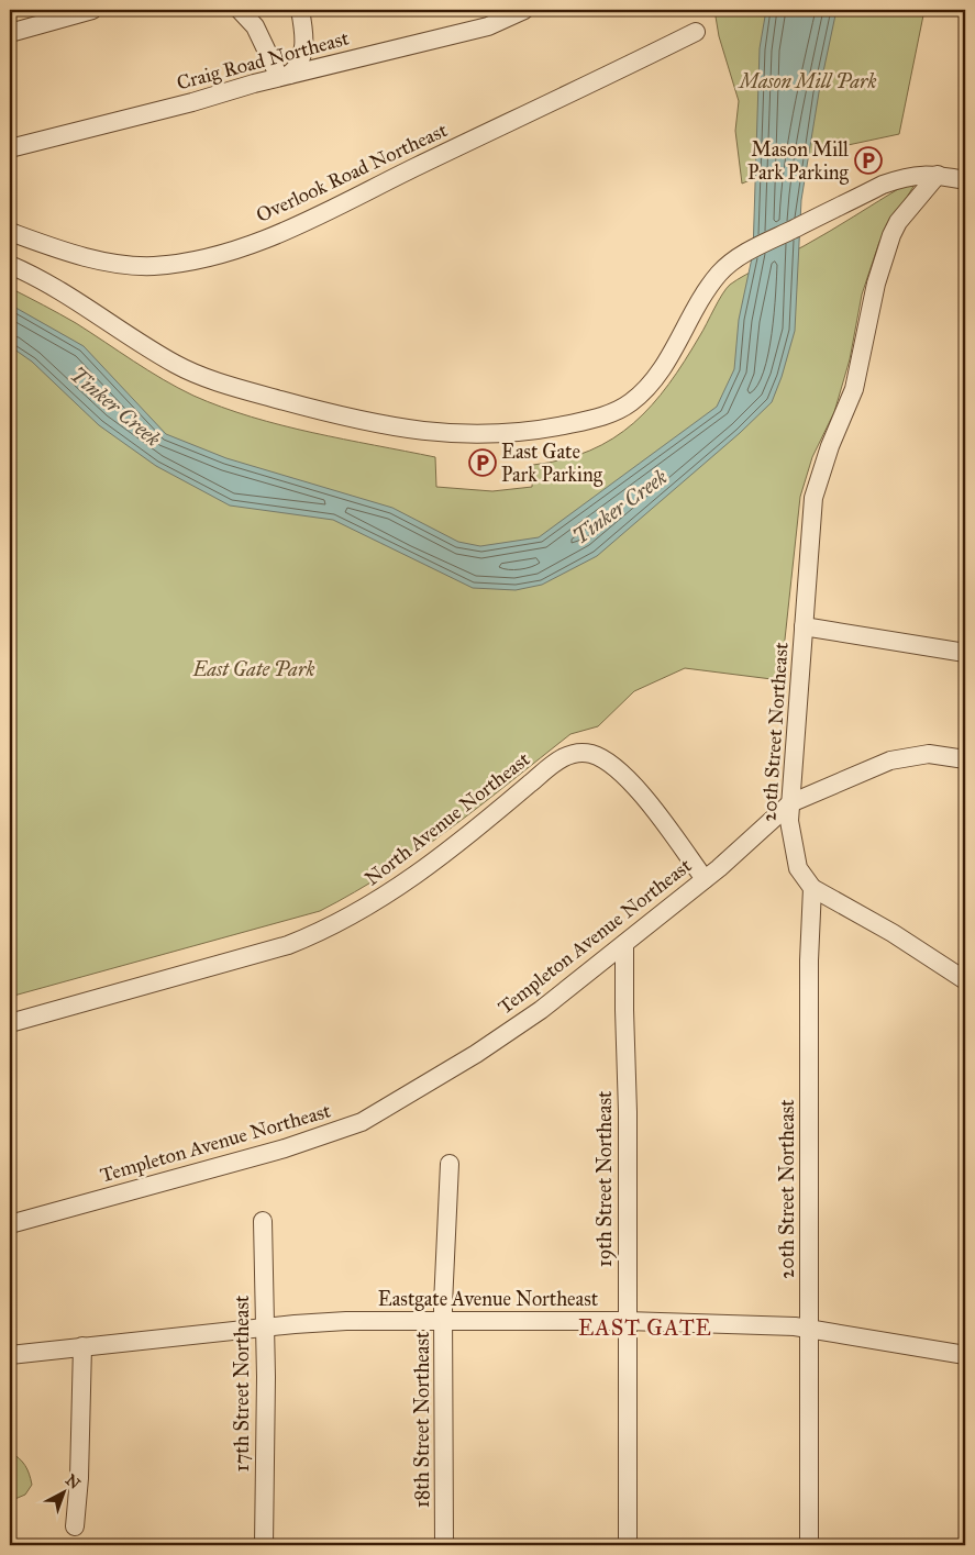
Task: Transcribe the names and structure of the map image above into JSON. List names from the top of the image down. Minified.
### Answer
{"streets":{"street":["Craig Road Northeast","Overlook Road Northeast","20th Street Northeast","North Avenue Northeast","Templeton Avenue Northeast","19th Street Northeast","Eastgate Avenue Northeast","17th Street Northeast","18th Street Northeast"]},"crossings":[["20th Street Northeast","Templeton Avenue Northeast"],["20th Street Northeast","Eastgate Avenue Northeast"],["North Avenue Northeast","Templeton Avenue Northeast"],["Templeton Avenue Northeast","19th Street Northeast"],["19th Street Northeast","Eastgate Avenue Northeast"],["Eastgate Avenue Northeast","17th Street Northeast"],["Eastgate Avenue Northeast","18th Street Northeast"]],"districts":["EAST GATE"],"water":["Tinker Creek"],"parks":["Mason Mill Park","East Gate Park"],"places":{"parking":["Mason Mill Park Parking","East Gate Park Parking"]},"north":"top right"}
